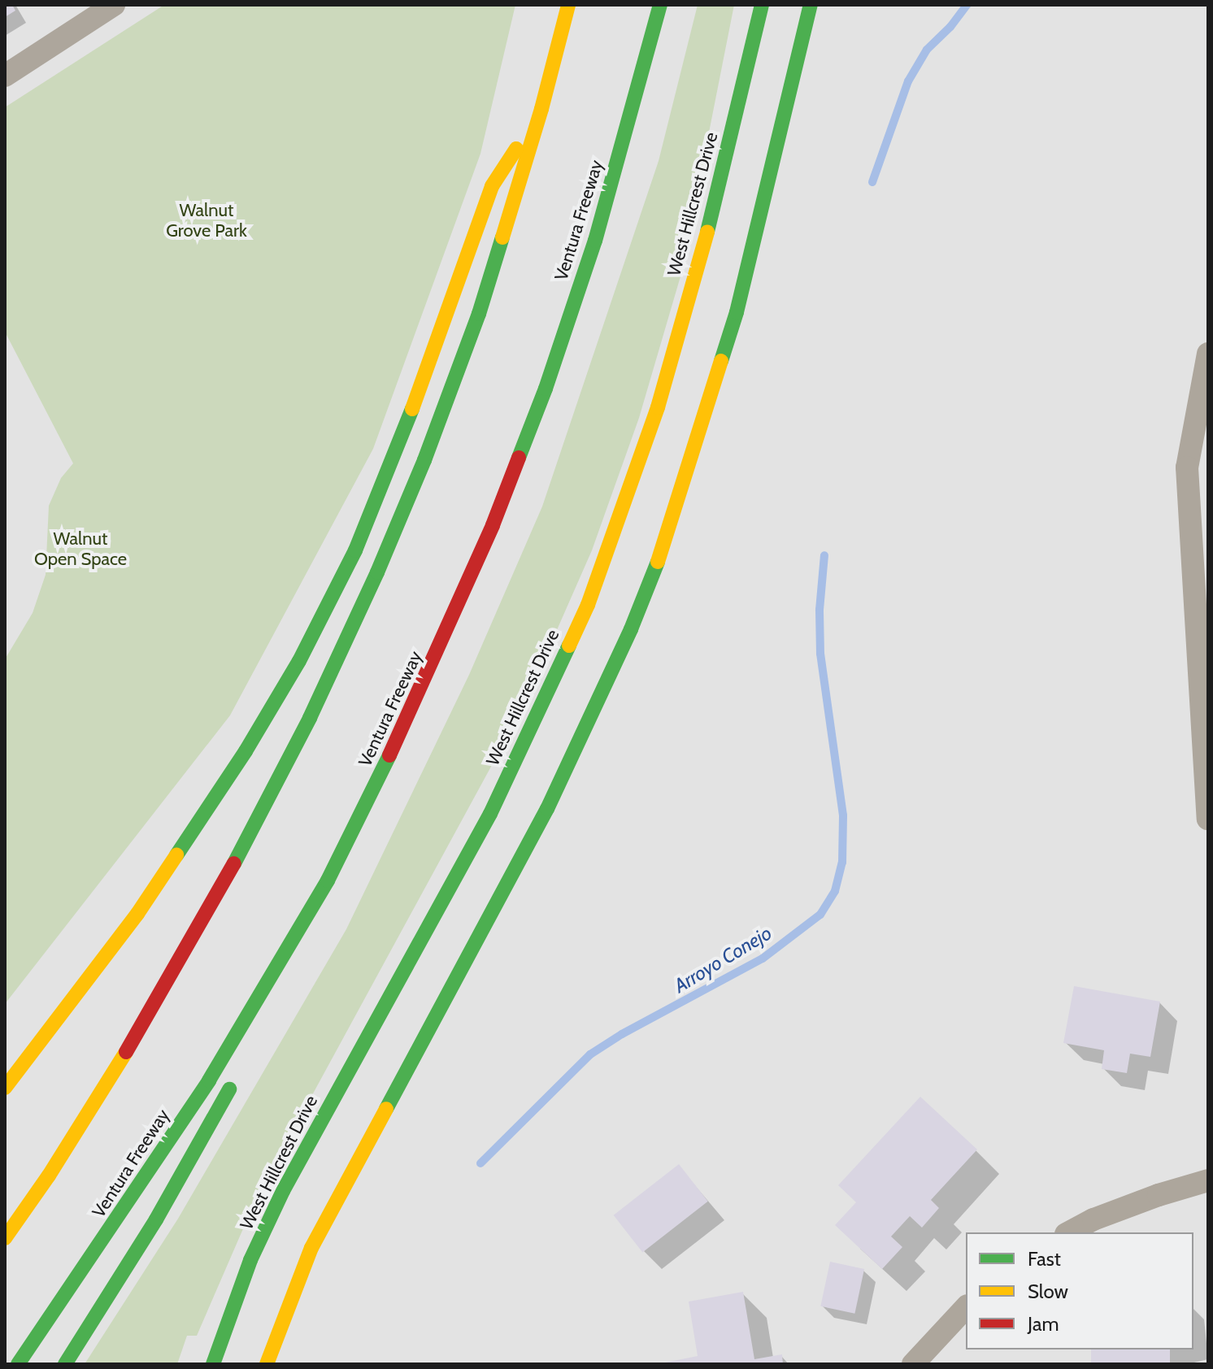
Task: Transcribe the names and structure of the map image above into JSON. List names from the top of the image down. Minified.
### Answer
{"streets":{"main road":["West Hillcrest Drive","Ventura Freeway"]},"water":["Arroyo Conejo"],"parks":["Walnut Grove Park","Walnut Open Space"],"legend":["Fast","Slow","Jam"]}
